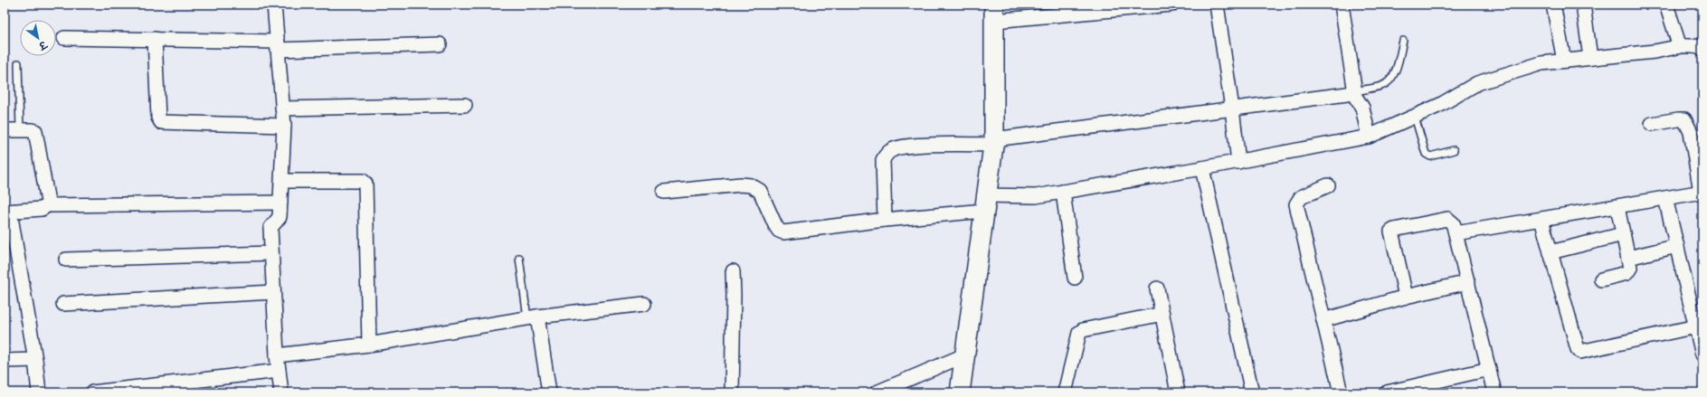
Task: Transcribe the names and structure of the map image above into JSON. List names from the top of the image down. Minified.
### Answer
{"north":"bottom right"}
